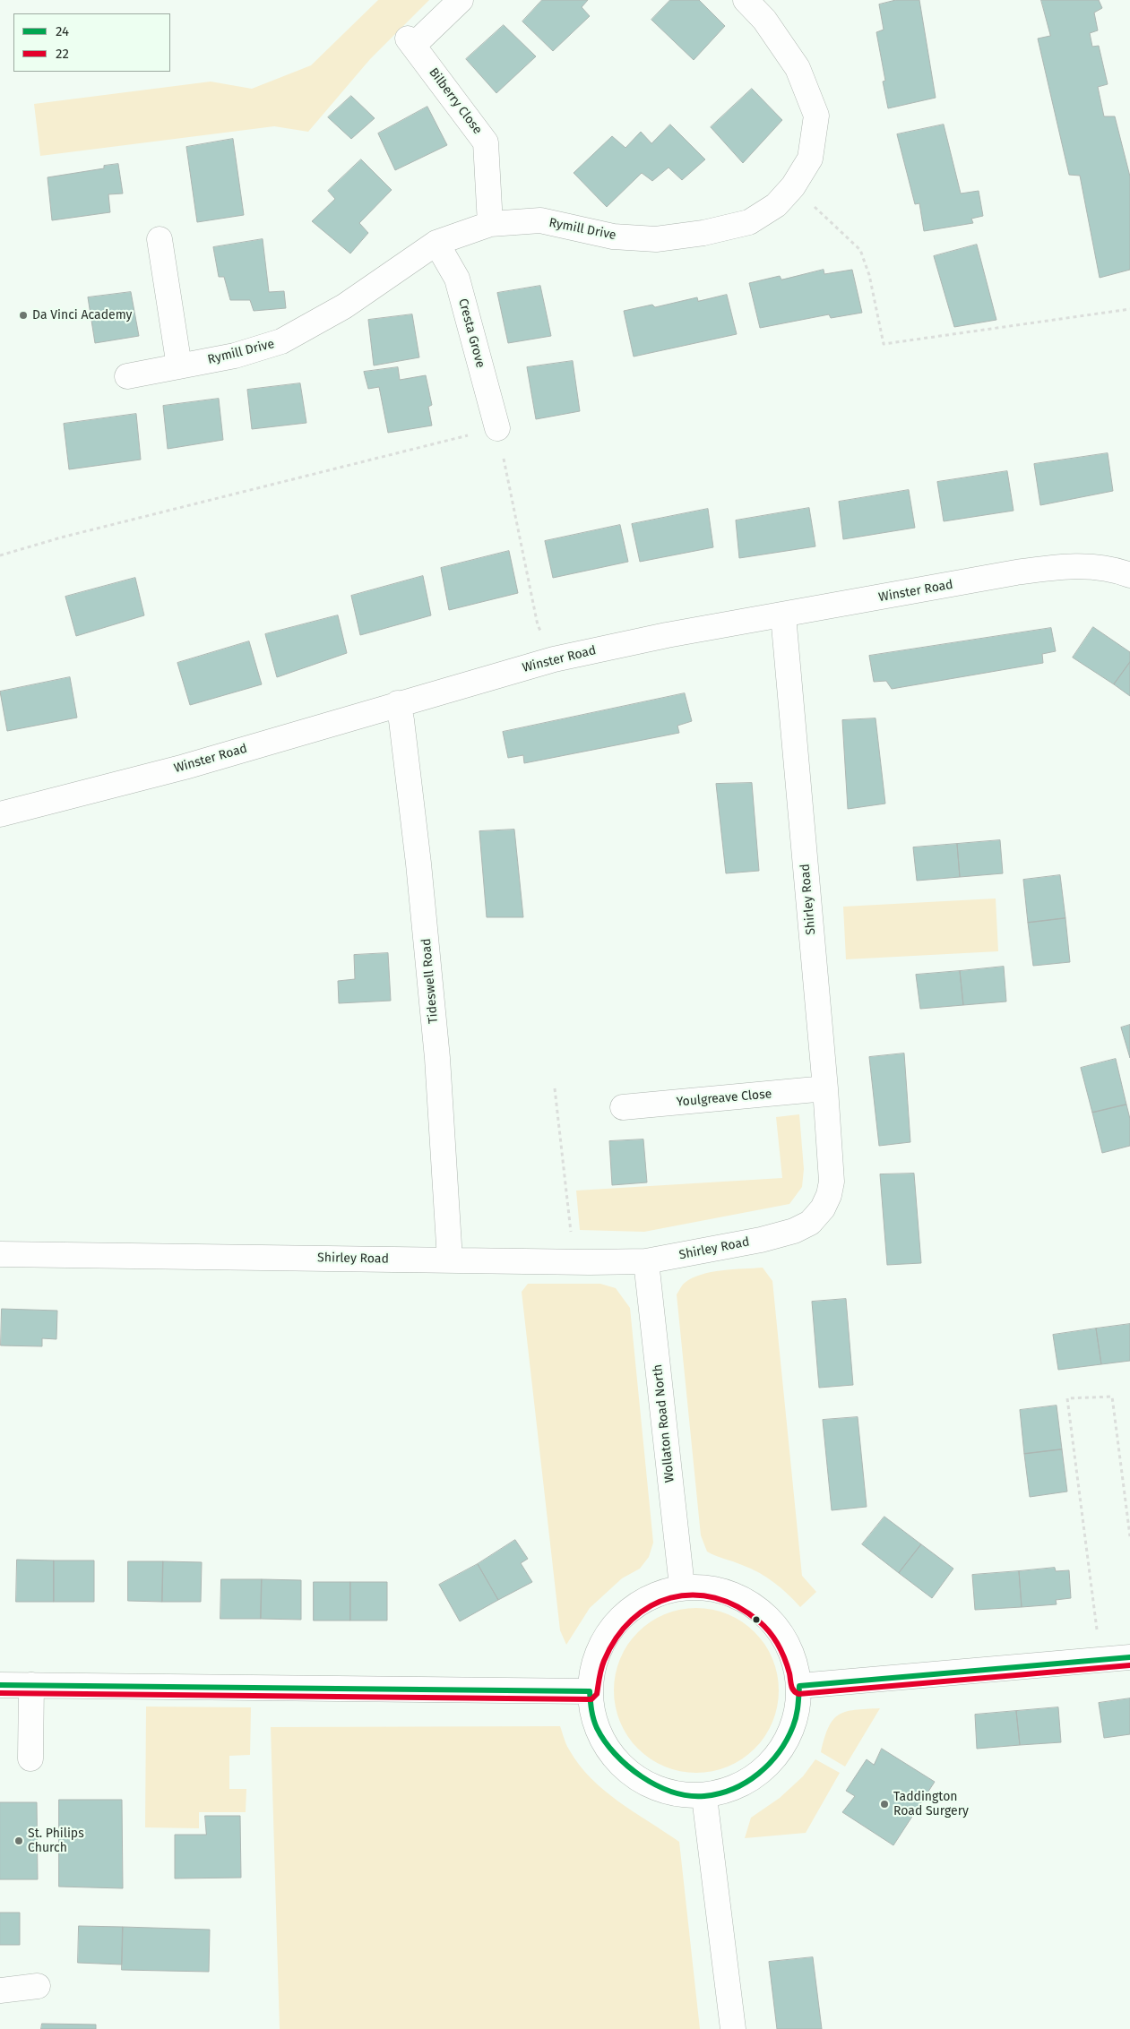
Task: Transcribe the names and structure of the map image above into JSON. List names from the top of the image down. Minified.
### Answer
{"streets":{"street":["Bilberry Close","Rymill Drive","Cresta Grove","Winster Road","Shirley Road","Tideswell Road","Youlgreave Close","Wollaton Road North"]},"crossings":[["Bilberry Close","Rymill Drive"],["Rymill Drive","Cresta Grove"],["Winster Road","Shirley Road"],["Winster Road","Tideswell Road"],["Shirley Road","Tideswell Road"],["Shirley Road","Youlgreave Close"],["Shirley Road","Wollaton Road North"]],"places":["Da Vinci Academy","Taddington Road Surgery","St. Philips Church"],"lines":["transit line 22","transit line 24"],"legend":["24","22"]}
